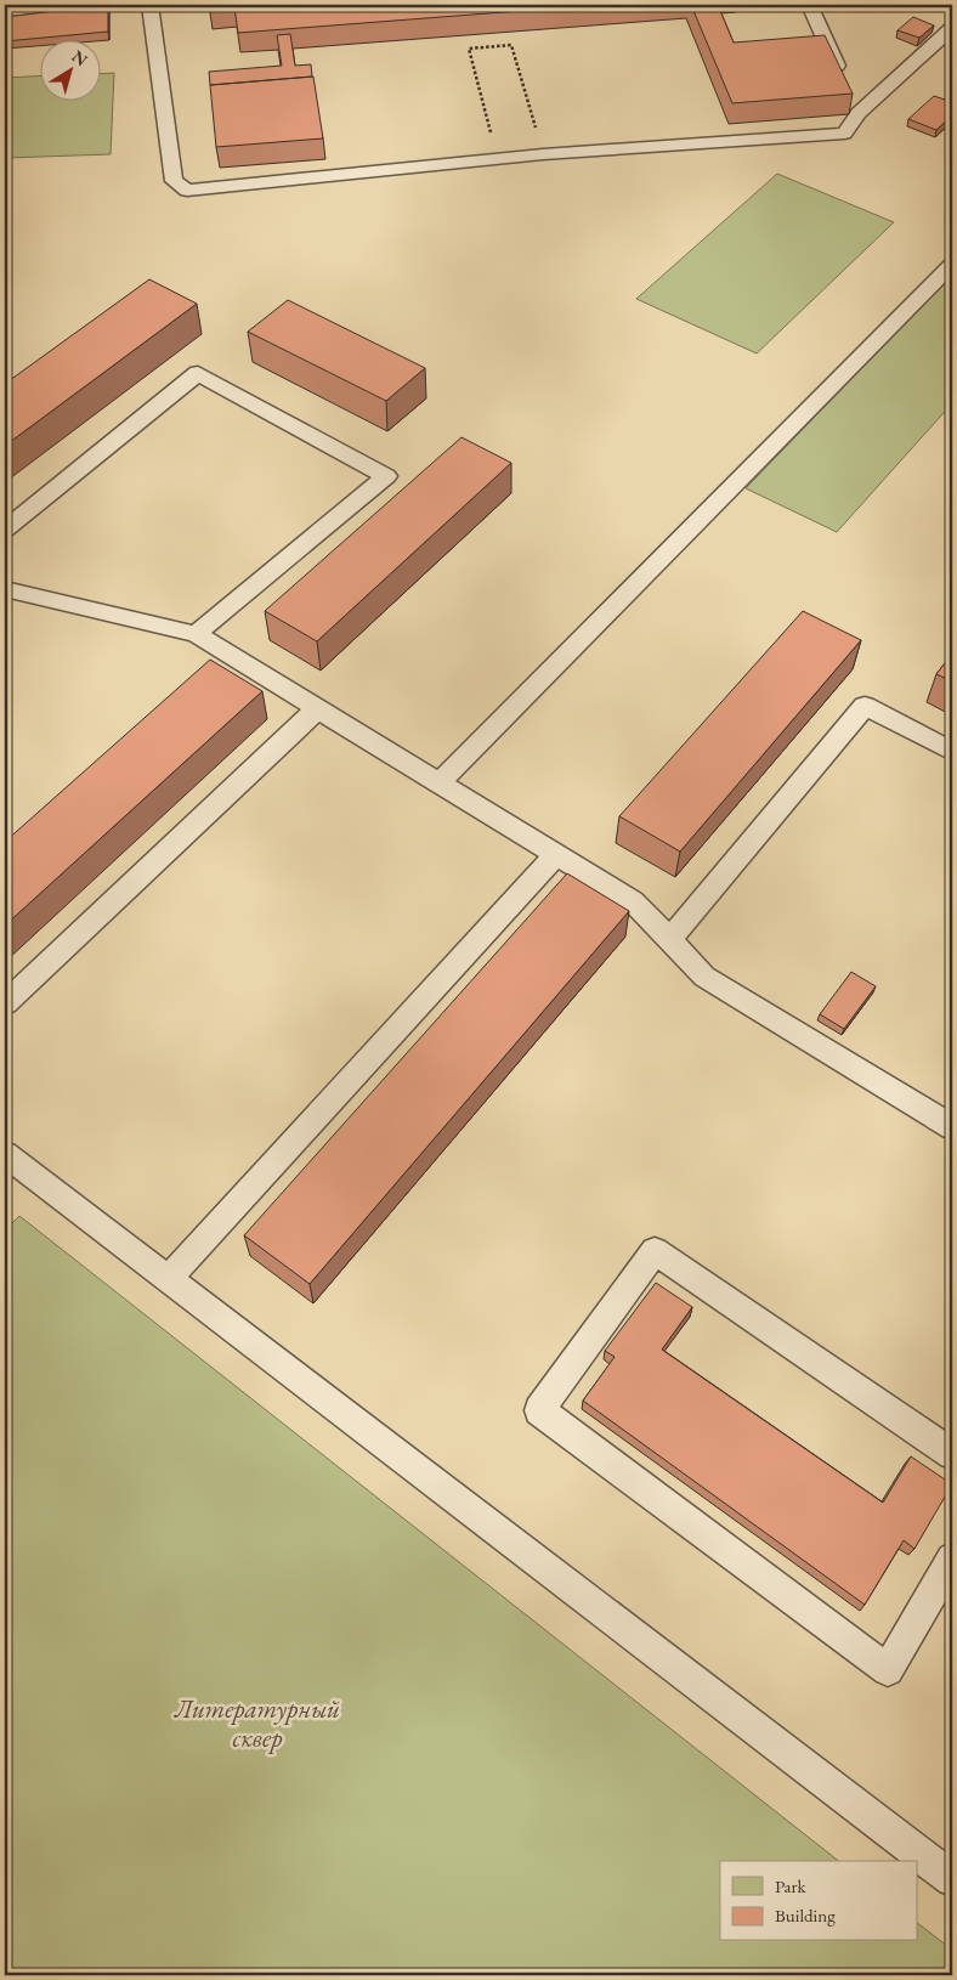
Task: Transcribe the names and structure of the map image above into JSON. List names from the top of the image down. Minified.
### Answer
{"parks":["Литературный сквер"],"legend":["Park","Building"],"north":"top right"}
